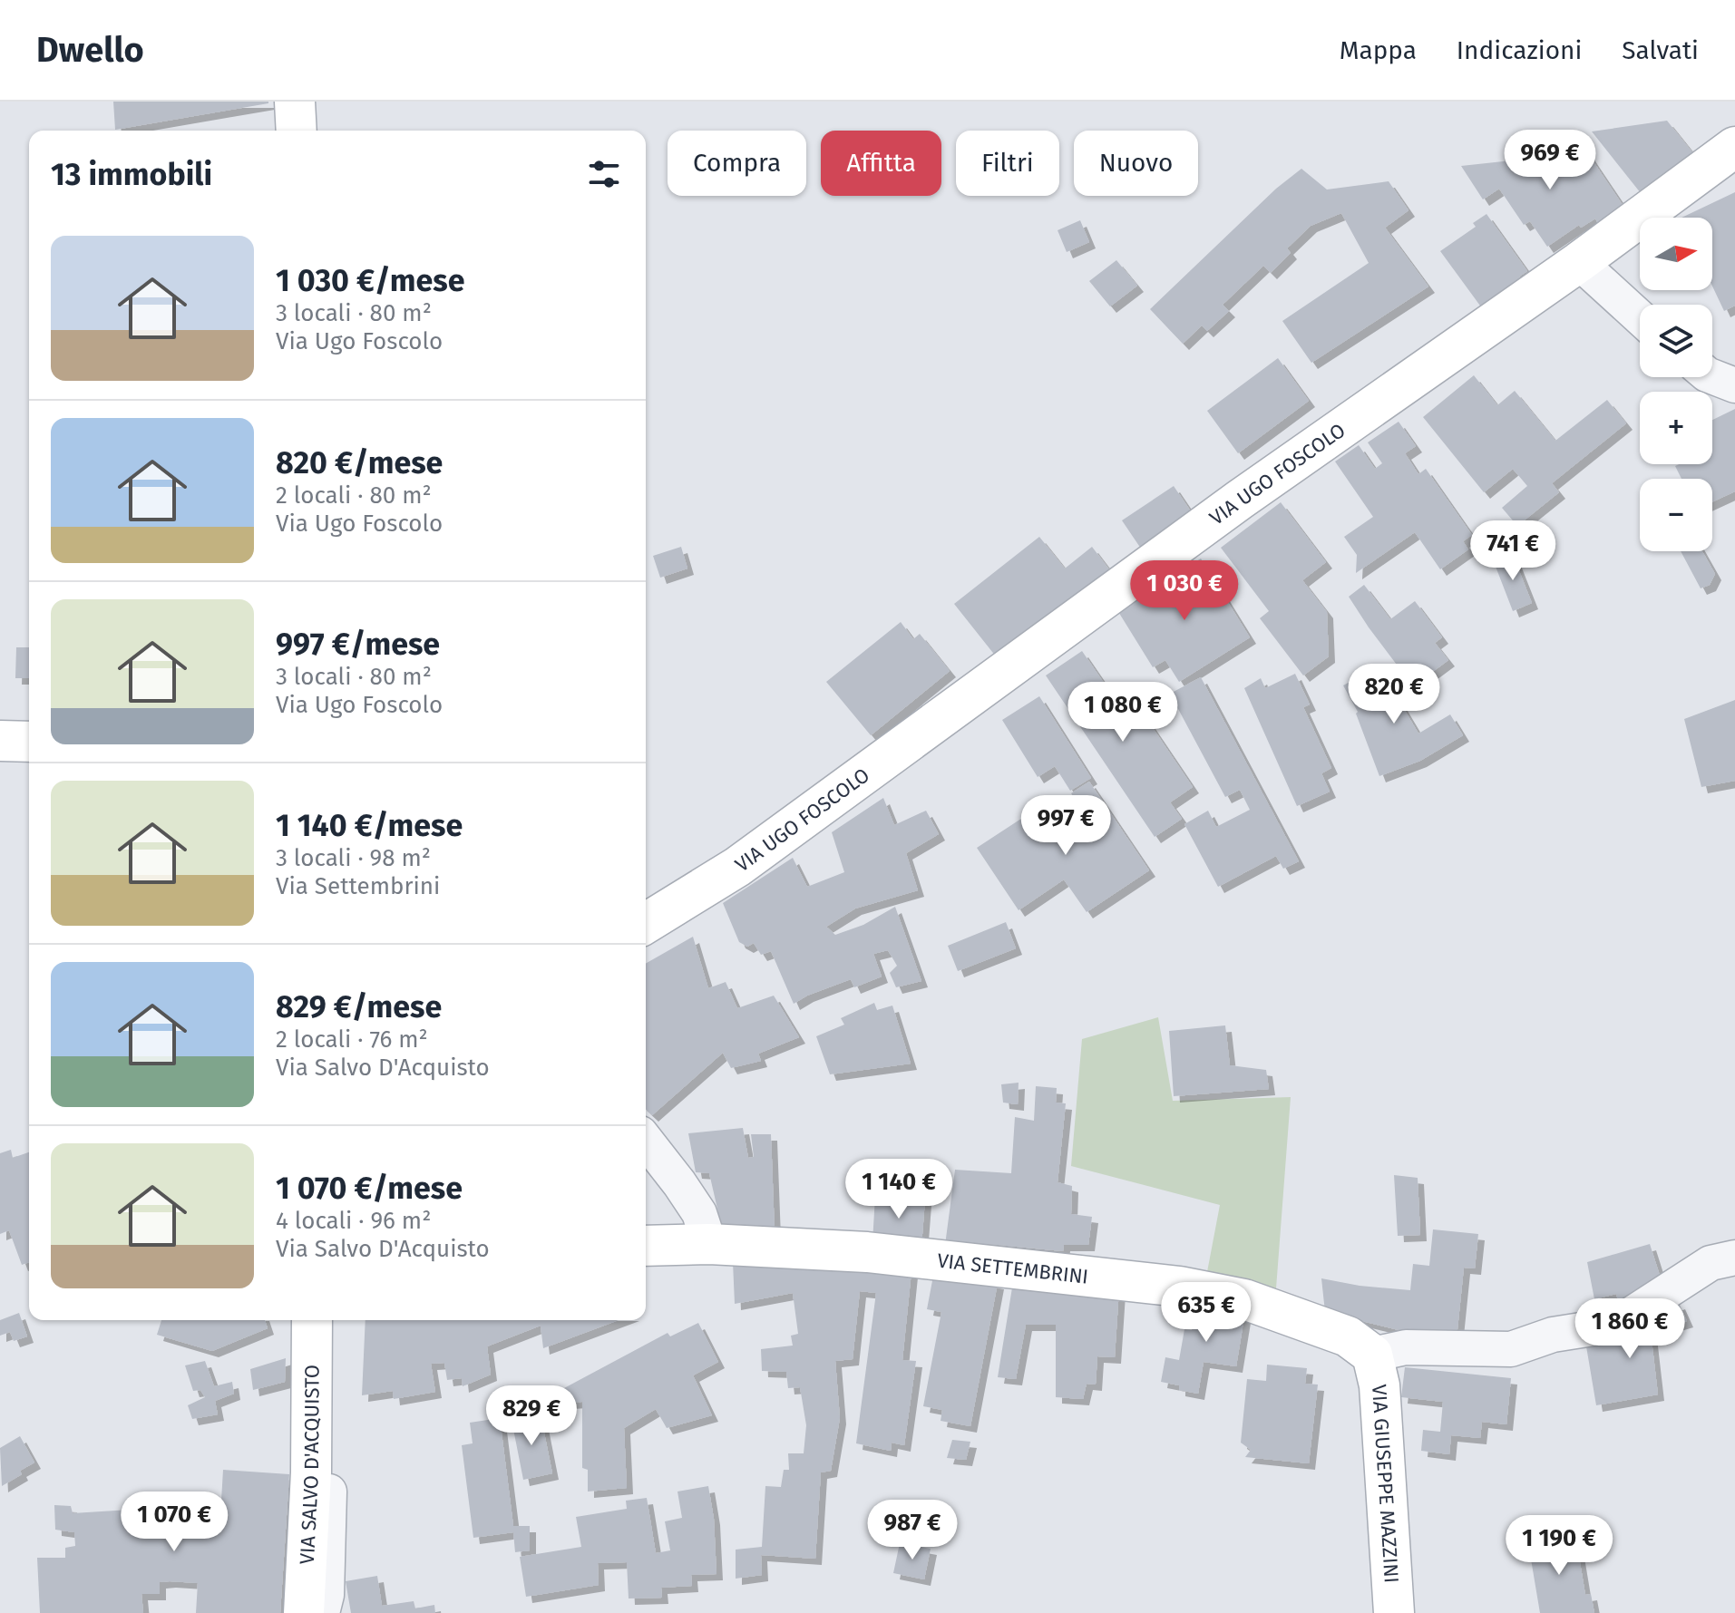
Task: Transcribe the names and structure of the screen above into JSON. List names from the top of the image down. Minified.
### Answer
{"streets":{"street":["VIA UGO FOSCOLO","VIA SETTEMBRINI","VIA SALVO D'ACQUISTO","VIA GIUSEPPE MAZZINI"]},"crossings":[["VIA SETTEMBRINI","VIA GIUSEPPE MAZZINI"]],"north":"right","page":{"header":"Dwello","nav":["Mappa","Indicazioni","Salvati"],"price":["969 €","741 €","1 030 €","820 €","1 080 €","997 €","1 140 €","635 €","1 860 €","829 €","1 070 €","987 €","1 190 €"],"chip":["Compra","Affitta","Filtri","Nuovo"],"heading":"13 immobili","map_buttons":["+","−"],"list":[{"name":"1 030 €/mese","note":"3 locali · 80 m² · Via Ugo Foscolo"},{"name":"820 €/mese","note":"2 locali · 80 m² · Via Ugo Foscolo"},{"name":"997 €/mese","note":"3 locali · 80 m² · Via Ugo Foscolo"},{"name":"1 140 €/mese","note":"3 locali · 98 m² · Via Settembrini"},{"name":"829 €/mese","note":"2 locali · 76 m² · Via Salvo D'Acquisto"},{"name":"1 070 €/mese","note":"4 locali · 96 m² · Via Salvo D'Acquisto"}]}}
